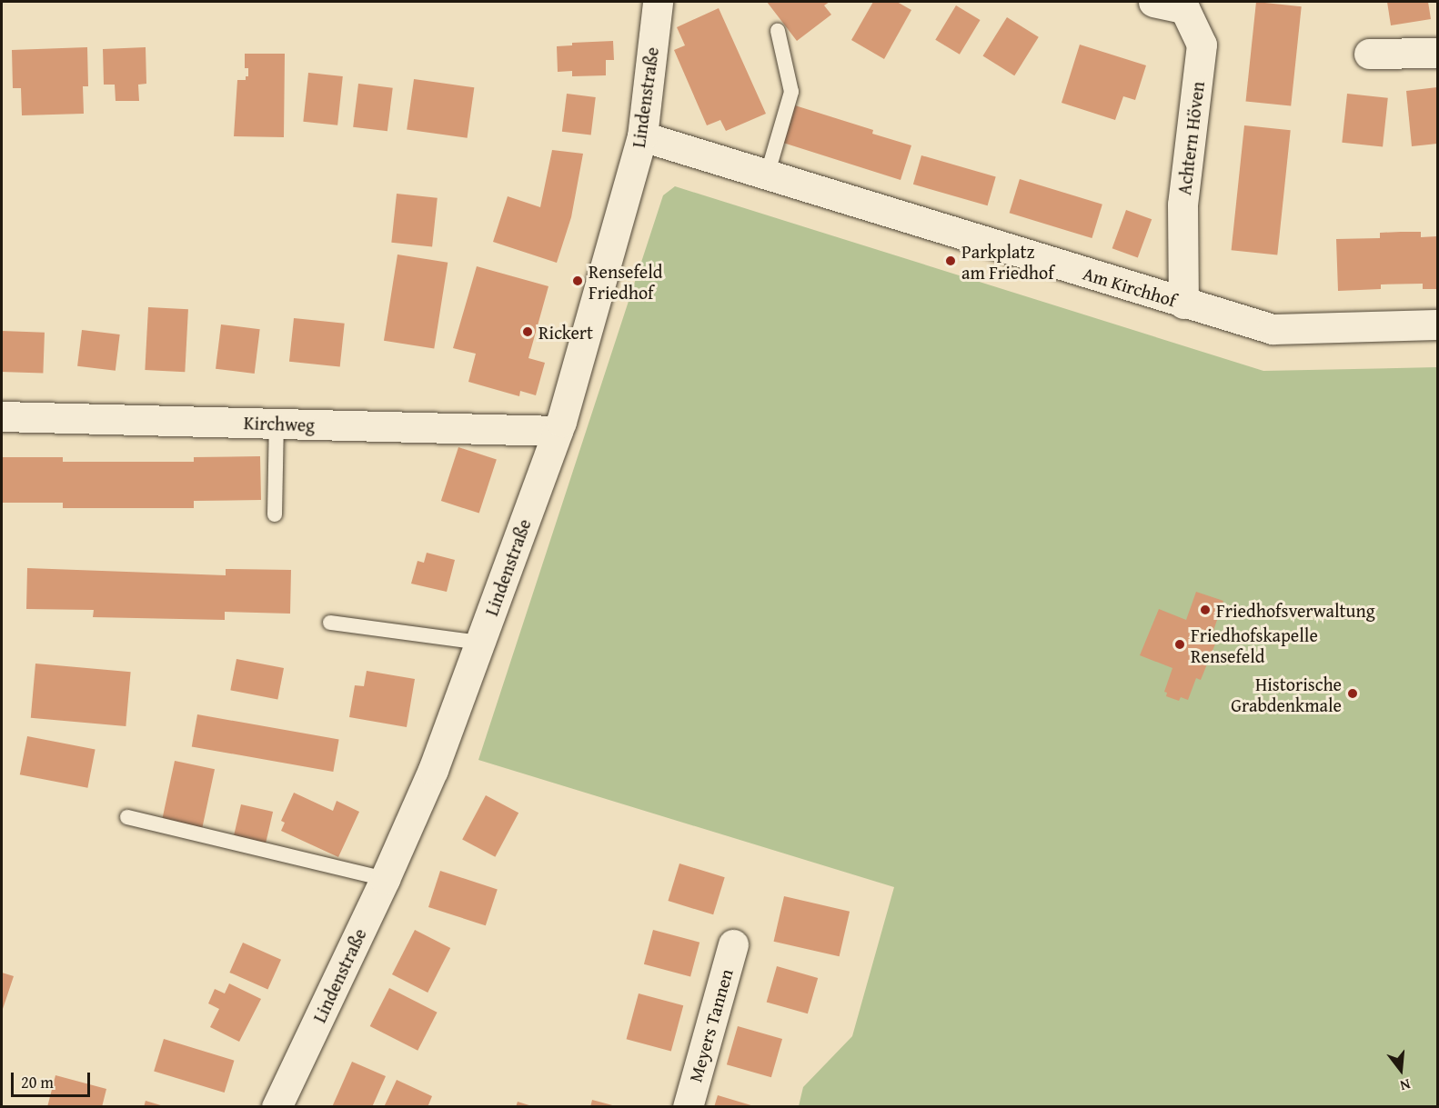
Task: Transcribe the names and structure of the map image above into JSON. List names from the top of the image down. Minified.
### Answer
{"streets":{"street":["Lindenstraße","Achtern Höven","Am Kirchhof","Kirchweg","Meyers Tannen"]},"crossings":[["Lindenstraße","Am Kirchhof"],["Lindenstraße","Kirchweg"],["Achtern Höven","Am Kirchhof"]],"places":["Parkplatz am Friedhof","Rensefeld Friedhof","Rickert","Friedhofsverwaltung","Friedhofskapelle Rensefeld","Historische Grabdenkmale"],"scale_bar":"20 m","north":"bottom"}
